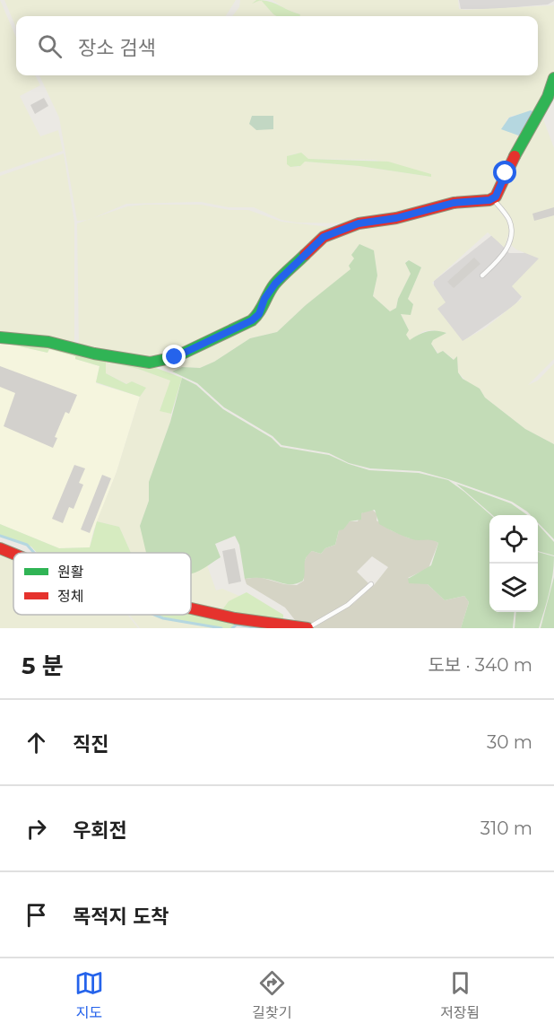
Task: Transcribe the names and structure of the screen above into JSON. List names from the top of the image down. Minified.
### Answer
{"legend":["원활","정체"],"page":{"search":"장소 검색","heading":["5 분","도보 · 340 m"],"list":[["직진","30 m"],["우회전","310 m"],"목적지 도착"],"nav":["지도","길찾기","저장됨"]}}
